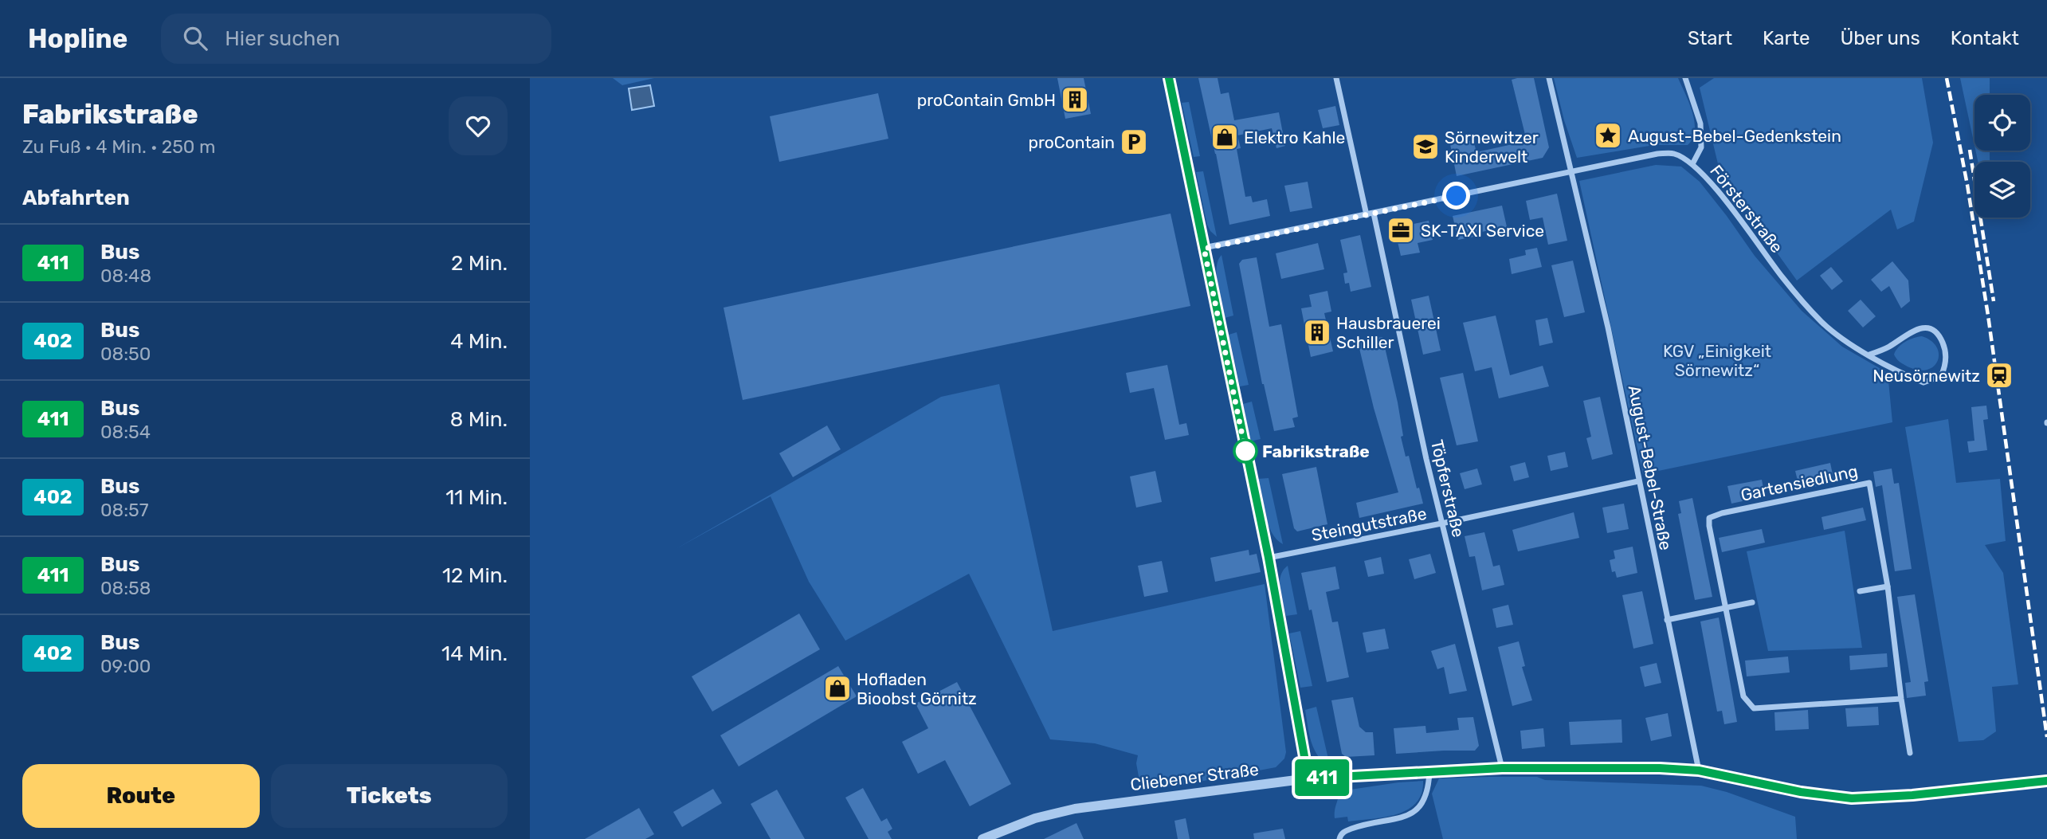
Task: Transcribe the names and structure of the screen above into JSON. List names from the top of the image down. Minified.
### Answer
{"streets":{"street":["Försterstraße","August-Bebel-Straße","Gartensiedlung","Töpferstraße","Steingutstraße","Cliebener Straße"]},"crossings":[["Försterstraße","August-Bebel-Straße"],["Försterstraße","Töpferstraße"],["August-Bebel-Straße","Steingutstraße"],["August-Bebel-Straße","Cliebener Straße"],["Töpferstraße","Steingutstraße"],["Töpferstraße","Cliebener Straße"]],"parks":["KGV „Einigkeit Sörnewitz“"],"places":{"building":["proContain GmbH","Hausbrauerei Schiller"],"place":["August-Bebel-Gedenkstein"],"shop":["Elektro Kahle","Hofladen Bioobst Görnitz"],"parking":["proContain"],"school or university":["Sörnewitzer Kinderwelt"],"office":["SK-TAXI Service"],"station":["Neusörnewitz"],"other":["Fabrikstraße"]},"lines":["bus line 411"],"page":{"header":"Hopline","search":"Hier suchen","nav":["Start","Karte","Über uns","Kontakt"],"heading":[["Fabrikstraße","Zu Fuß · 4 Min. · 250 m"],"Abfahrten"],"on_map":"411","list":[{"mark":"411","name":"Bus","note":"08:48","value":"2 Min."},{"mark":"402","name":"Bus","note":"08:50","value":"4 Min."},{"mark":"411","name":"Bus","note":"08:54","value":"8 Min."},{"mark":"402","name":"Bus","note":"08:57","value":"11 Min."},{"mark":"411","name":"Bus","note":"08:58","value":"12 Min."},{"mark":"402","name":"Bus","note":"09:00","value":"14 Min."}],"buttons":["Route","Tickets"]}}
